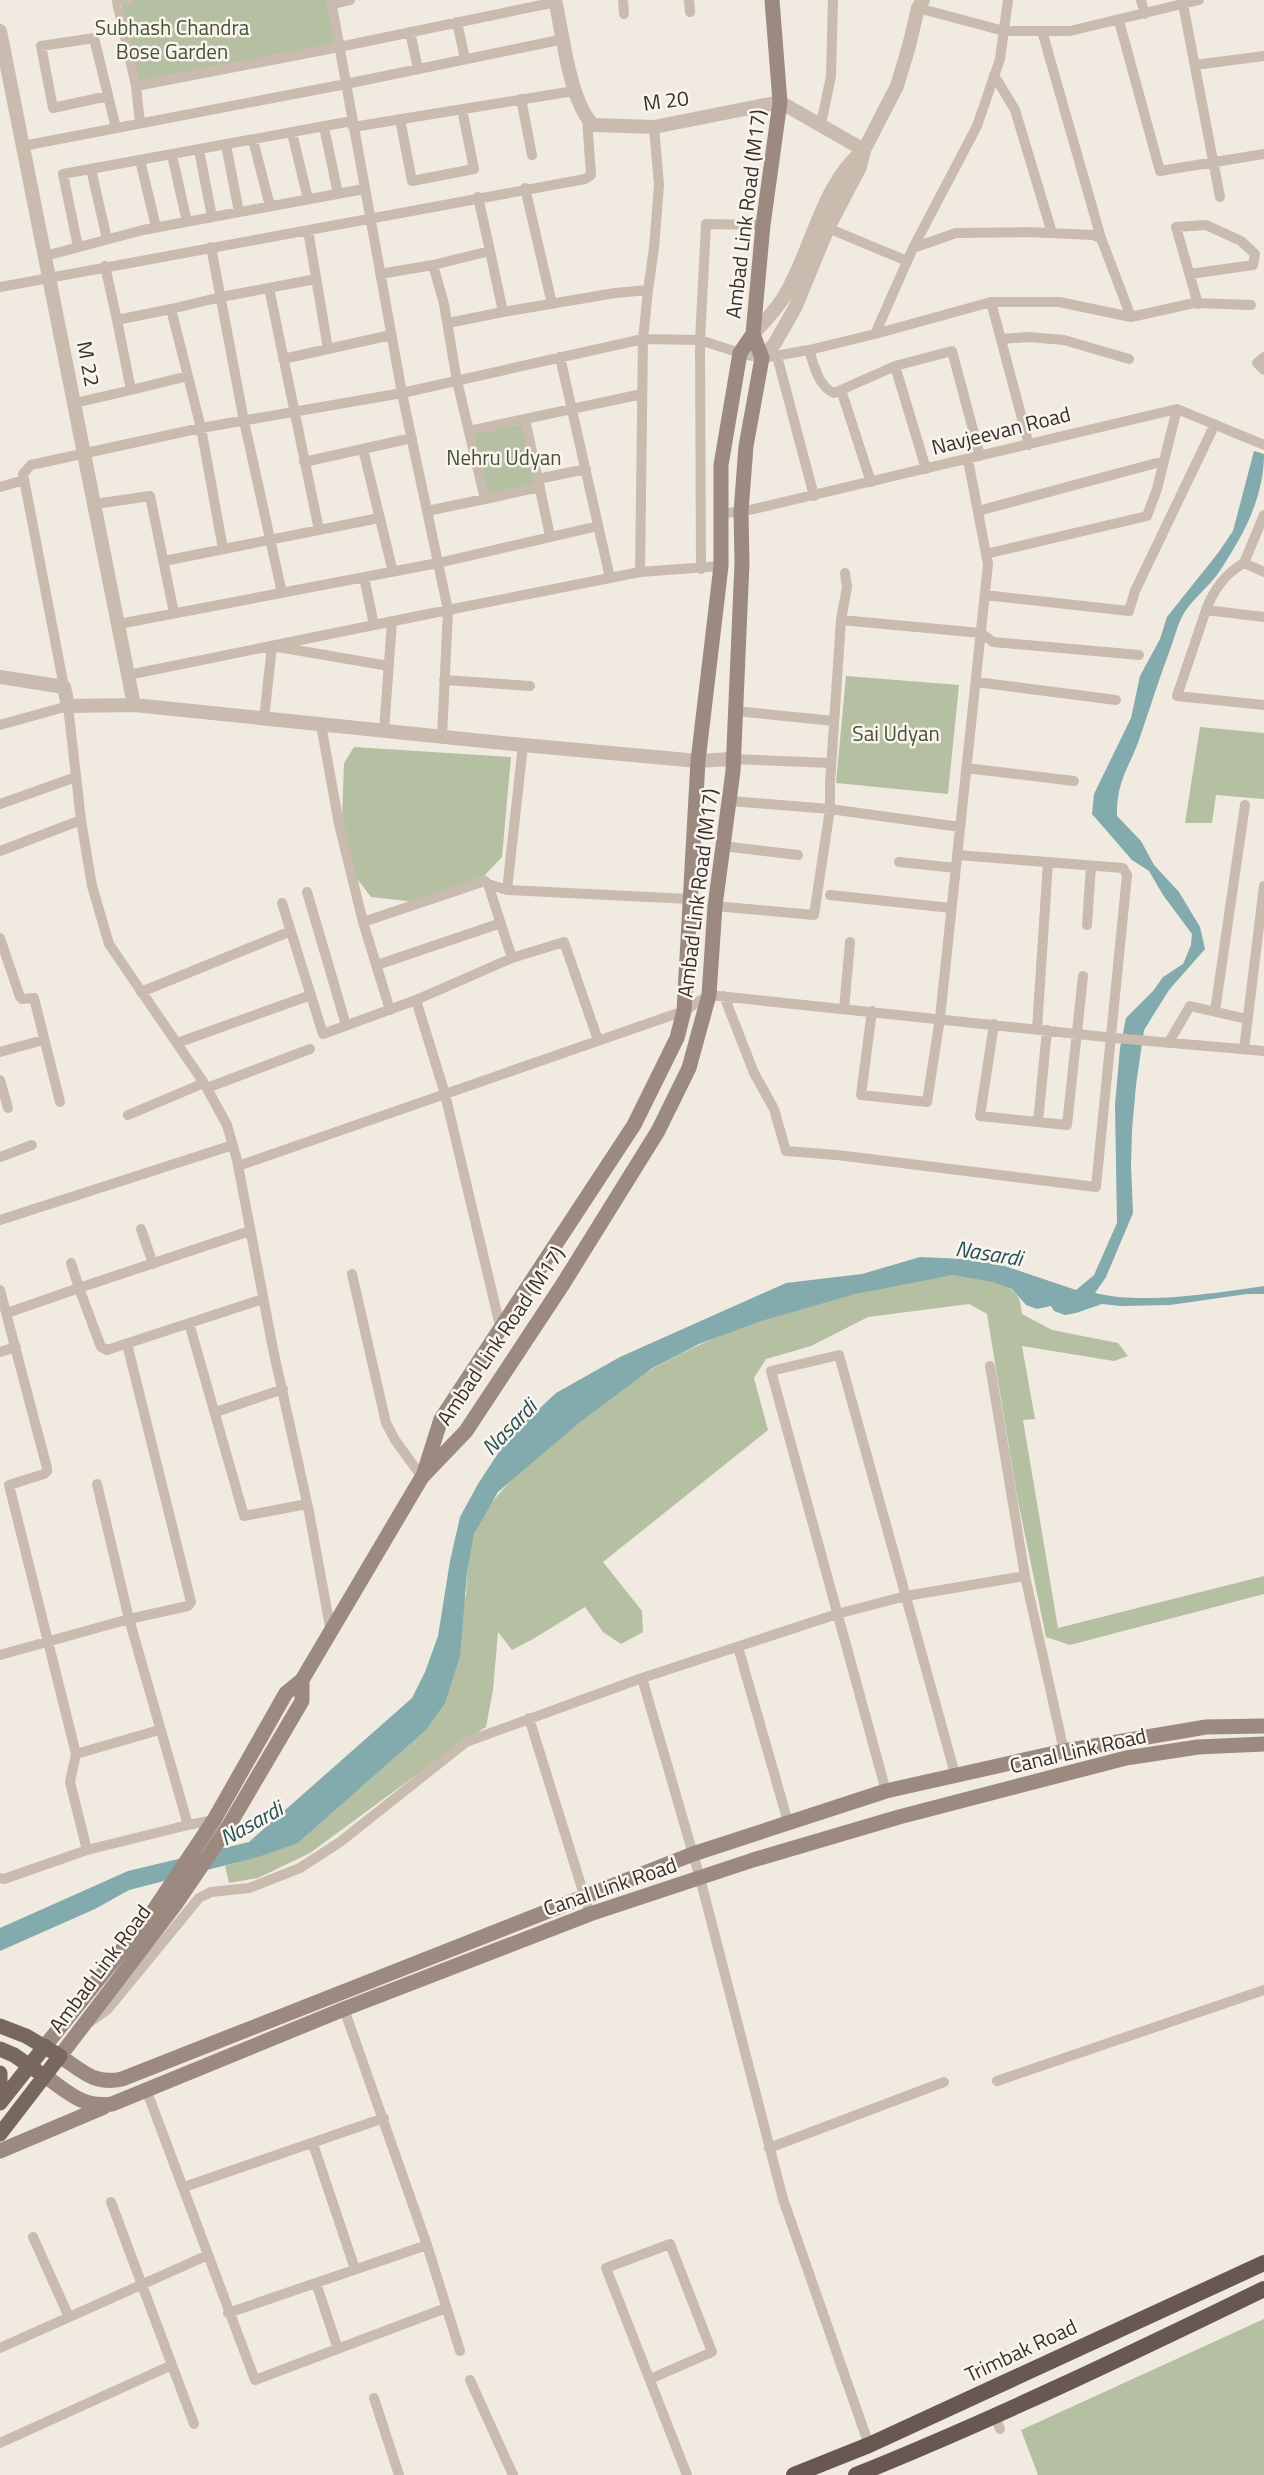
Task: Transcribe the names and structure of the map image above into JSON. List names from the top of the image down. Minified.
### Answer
{"streets":{"highway":["Trimbak Road"],"main road":["Ambad Link Road (M17)","Canal Link Road","Ambad Link Road"],"street":["M 20","M 22","Navjeevan Road"]},"crossings":[["M 20","Ambad Link Road (M17)"],["Ambad Link Road (M17)","Navjeevan Road"],["Ambad Link Road (M17)","Ambad Link Road"],["Canal Link Road","Ambad Link Road"]],"water":["Nasardi"],"parks":["Subhash Chandra Bose Garden","Nehru Udyan","Sai Udyan"]}
